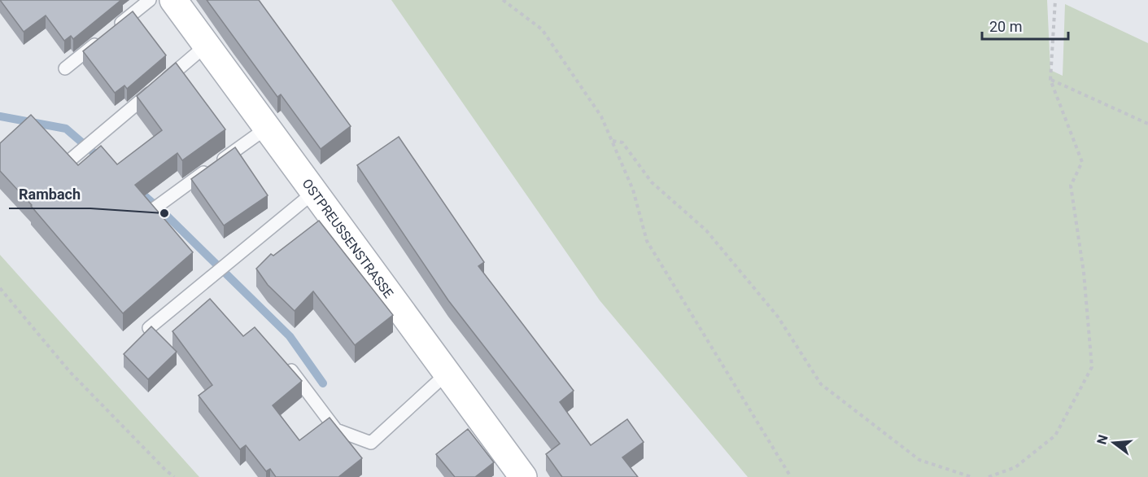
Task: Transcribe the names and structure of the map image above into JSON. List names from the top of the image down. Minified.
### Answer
{"streets":{"main road":["OSTPREUSSENSTRASSE"]},"places":["Rambach"],"scale_bar":"20 m","north":"left"}
